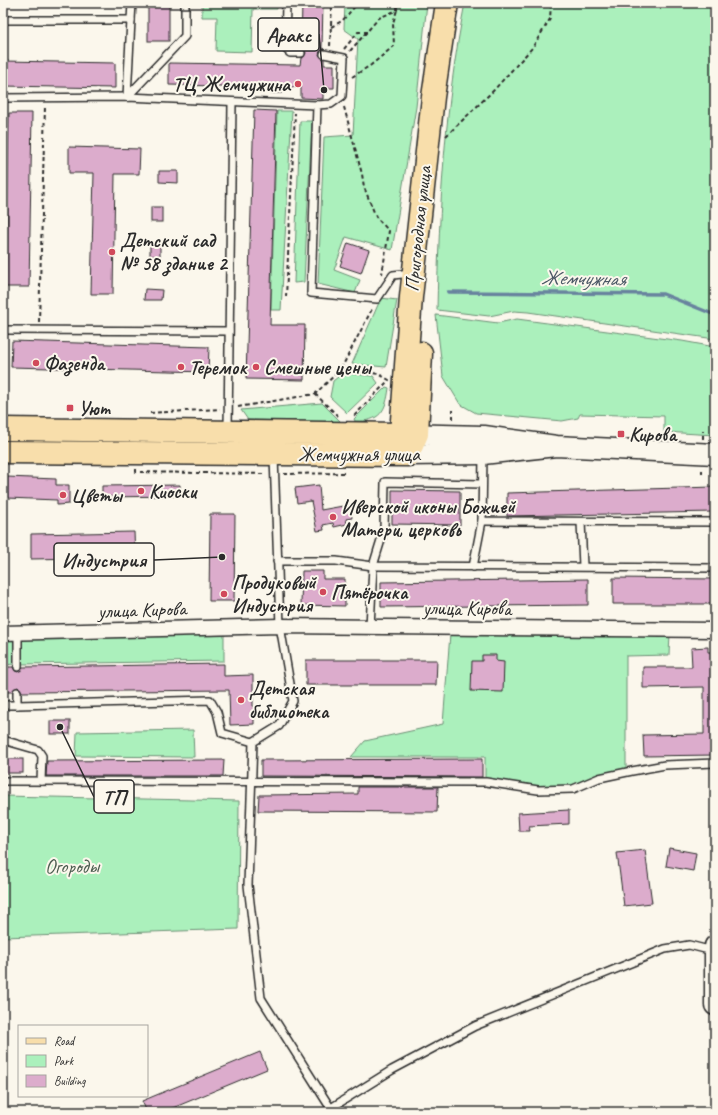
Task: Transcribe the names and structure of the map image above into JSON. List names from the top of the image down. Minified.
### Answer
{"streets":{"main road":["Пригородная улица","Жемчужная улица"],"street":["улица Кирова"]},"crossings":[["Пригородная улица","Жемчужная улица"]],"water":["Жемчужная"],"parks":["Огороды"],"places":{"other":["ТЦ Жемчужина","Аракс","Детский сад № 58 здание 2","Фазенда","Теремок","Смешные цены","Киоски","Цветы","Иверской иконы Божией Матери, церковь","Индустрия","Пятёрочка","Продуковый Индустрия","Детская библиотека","ТП"],"transit":["Уют","Кирова"]},"legend":["Road","Park","Building"]}
